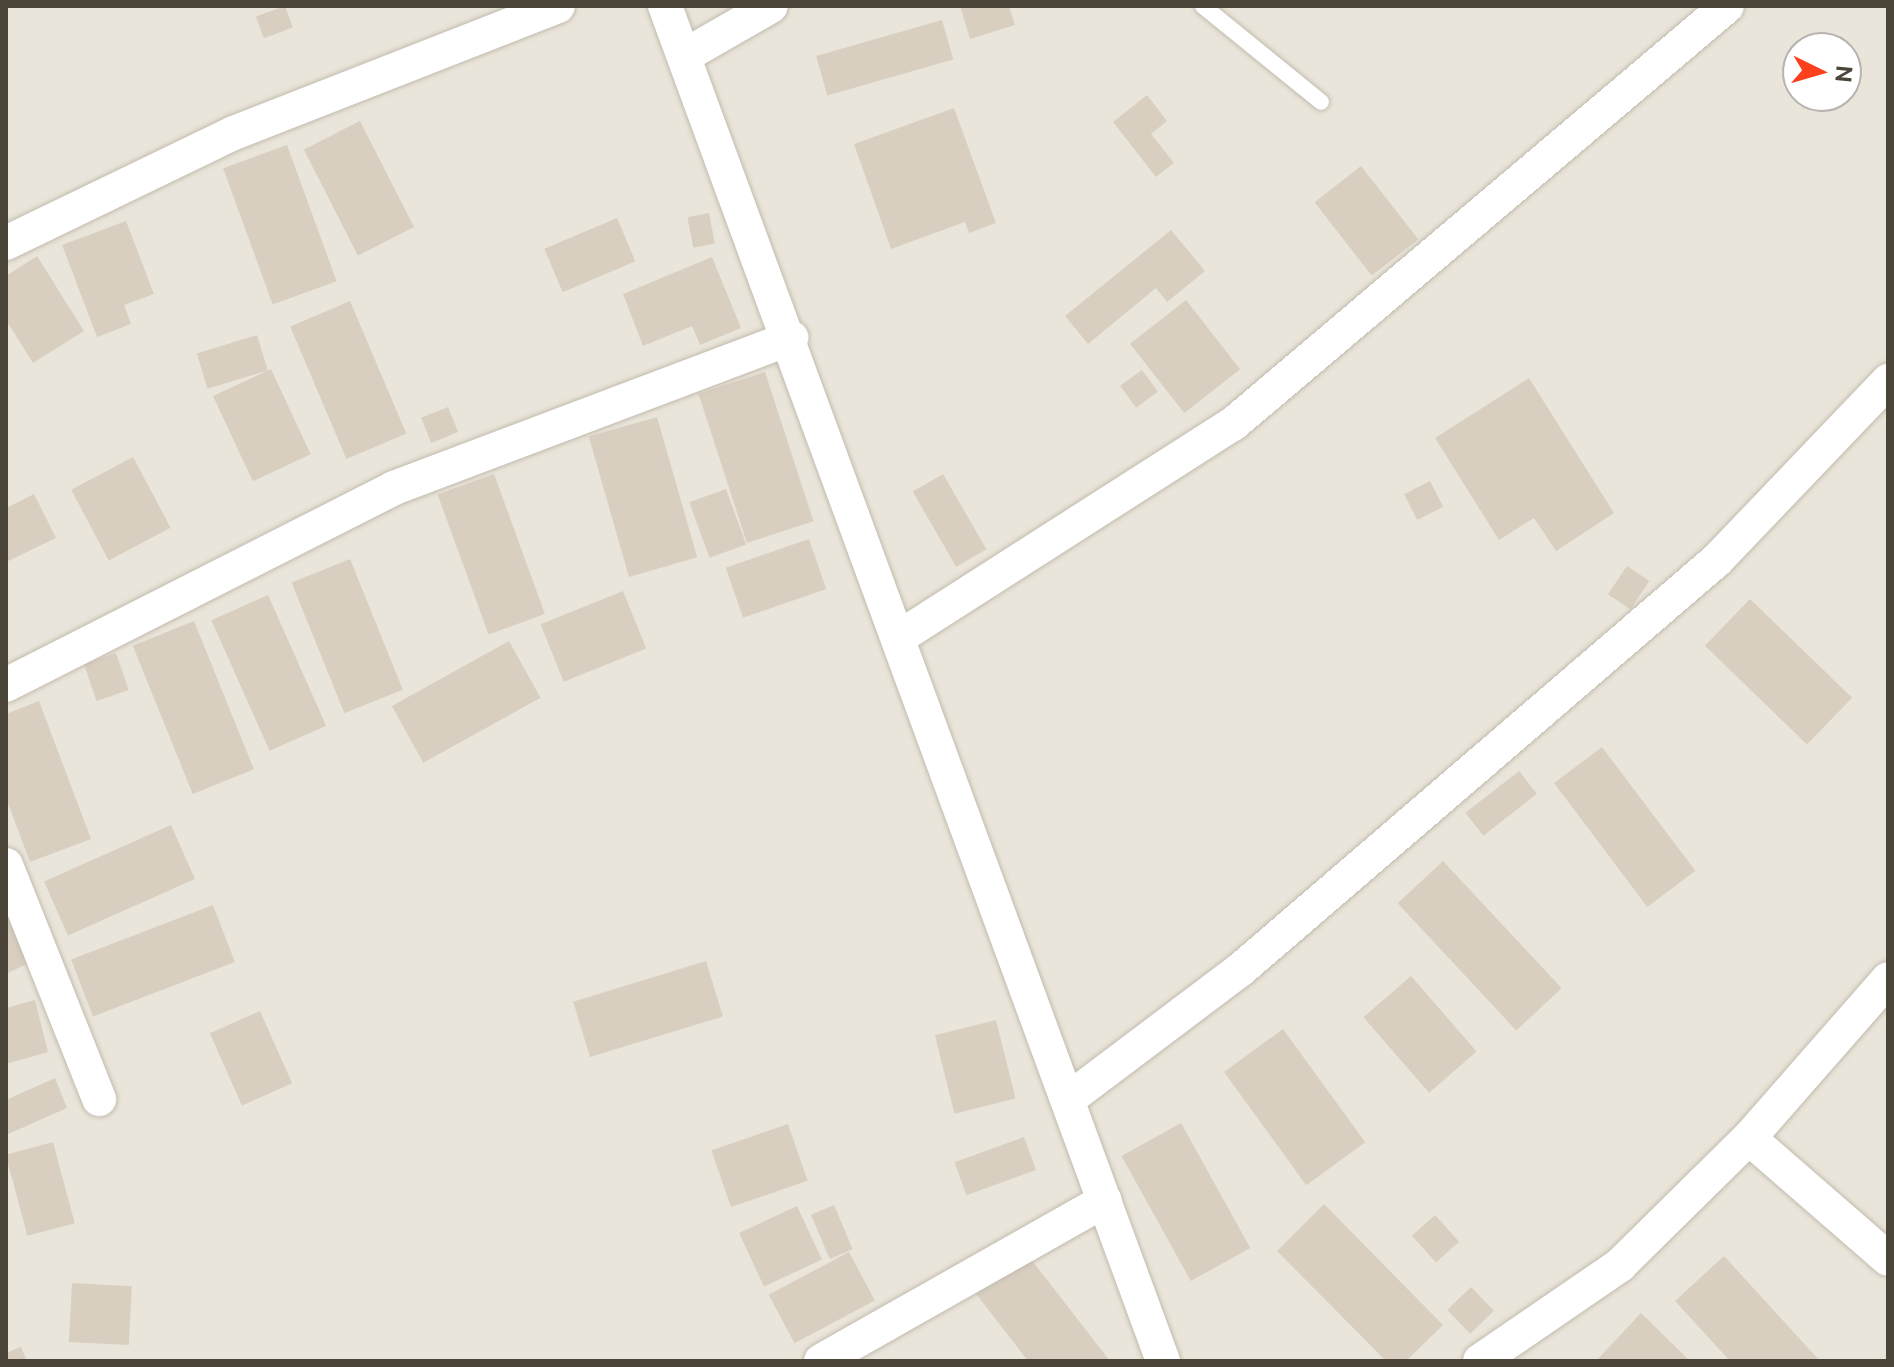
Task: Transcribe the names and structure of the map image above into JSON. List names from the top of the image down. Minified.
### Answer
{"north":"right"}
